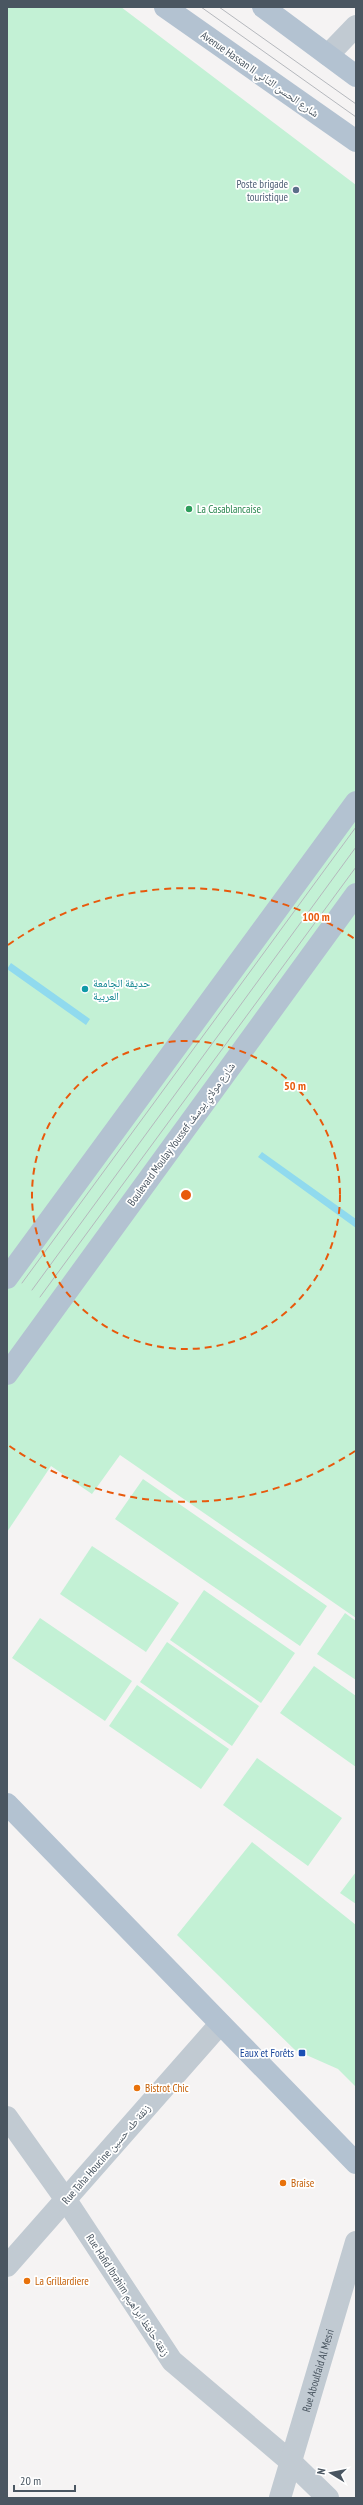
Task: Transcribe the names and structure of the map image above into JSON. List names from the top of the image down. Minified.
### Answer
{"streets":{"main road":["Avenue Hassan II شارع الحسن الثاني","Boulevard Moulay Youssef شارع مولاي يوسف"],"street":["Rue Taha Houcine زنقة طه حسين","Rue Hafid Ibrahim زنقة حافظ ابراهيم","Rue Aboulfaid Al Mesri"]},"crossings":[["Rue Taha Houcine زنقة طه حسين","Rue Hafid Ibrahim زنقة حافظ ابراهيم"],["Rue Hafid Ibrahim زنقة حافظ ابراهيم","Rue Aboulfaid Al Mesri"]],"places":{"other":["Poste brigade touristique","La Casablancaise","حديقة الجامعة العربية","Bistrot Chic","Braise","La Grillardiere"],"transit":["Eaux et Forêts"]},"scale_bar":"20 m","north":"left","rings":["100 m","50 m"]}
